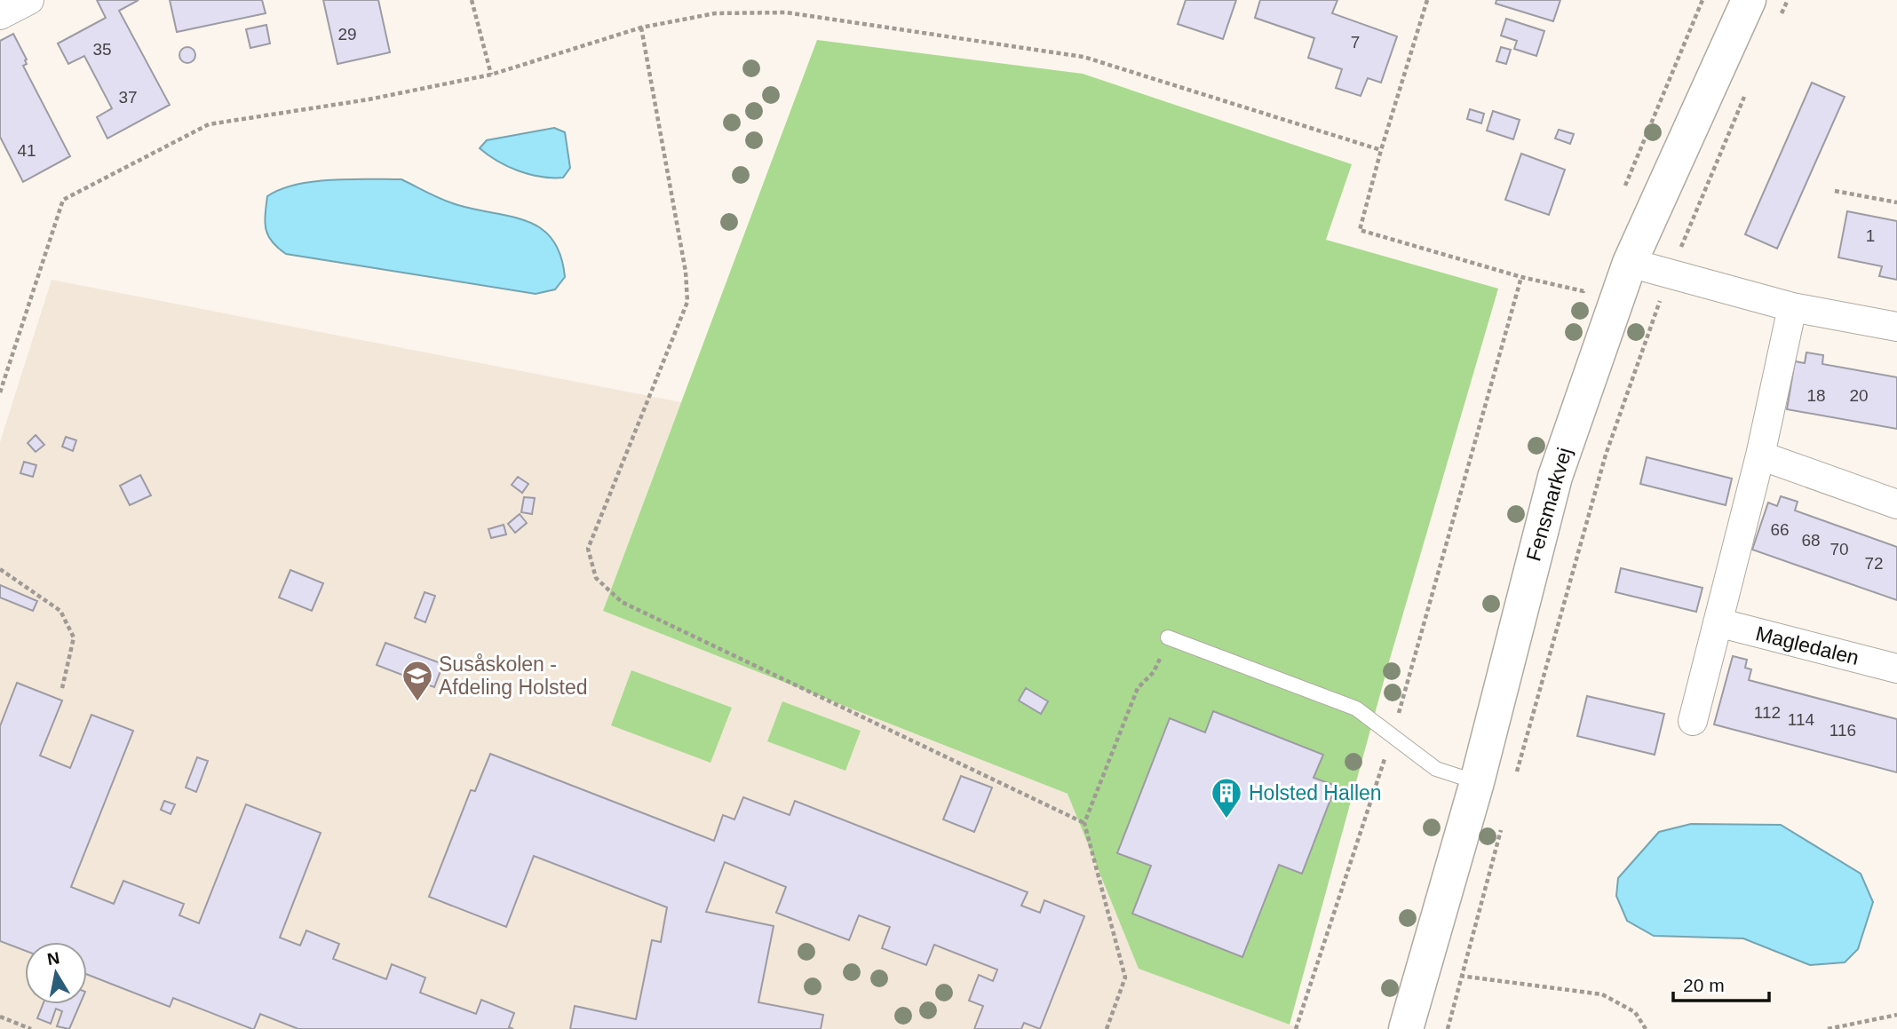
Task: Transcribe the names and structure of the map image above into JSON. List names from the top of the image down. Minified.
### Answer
{"streets":{"street":["Fensmarkvej","Magledalen"]},"places":{"school or university":["Susåskolen - Afdeling Holsted"],"building":["Holsted Hallen"]},"house_numbers":["29","7","35","37","41","1","18","20","66","68","70","72","112","114","116"],"scale_bar":"20 m","north":"top"}
